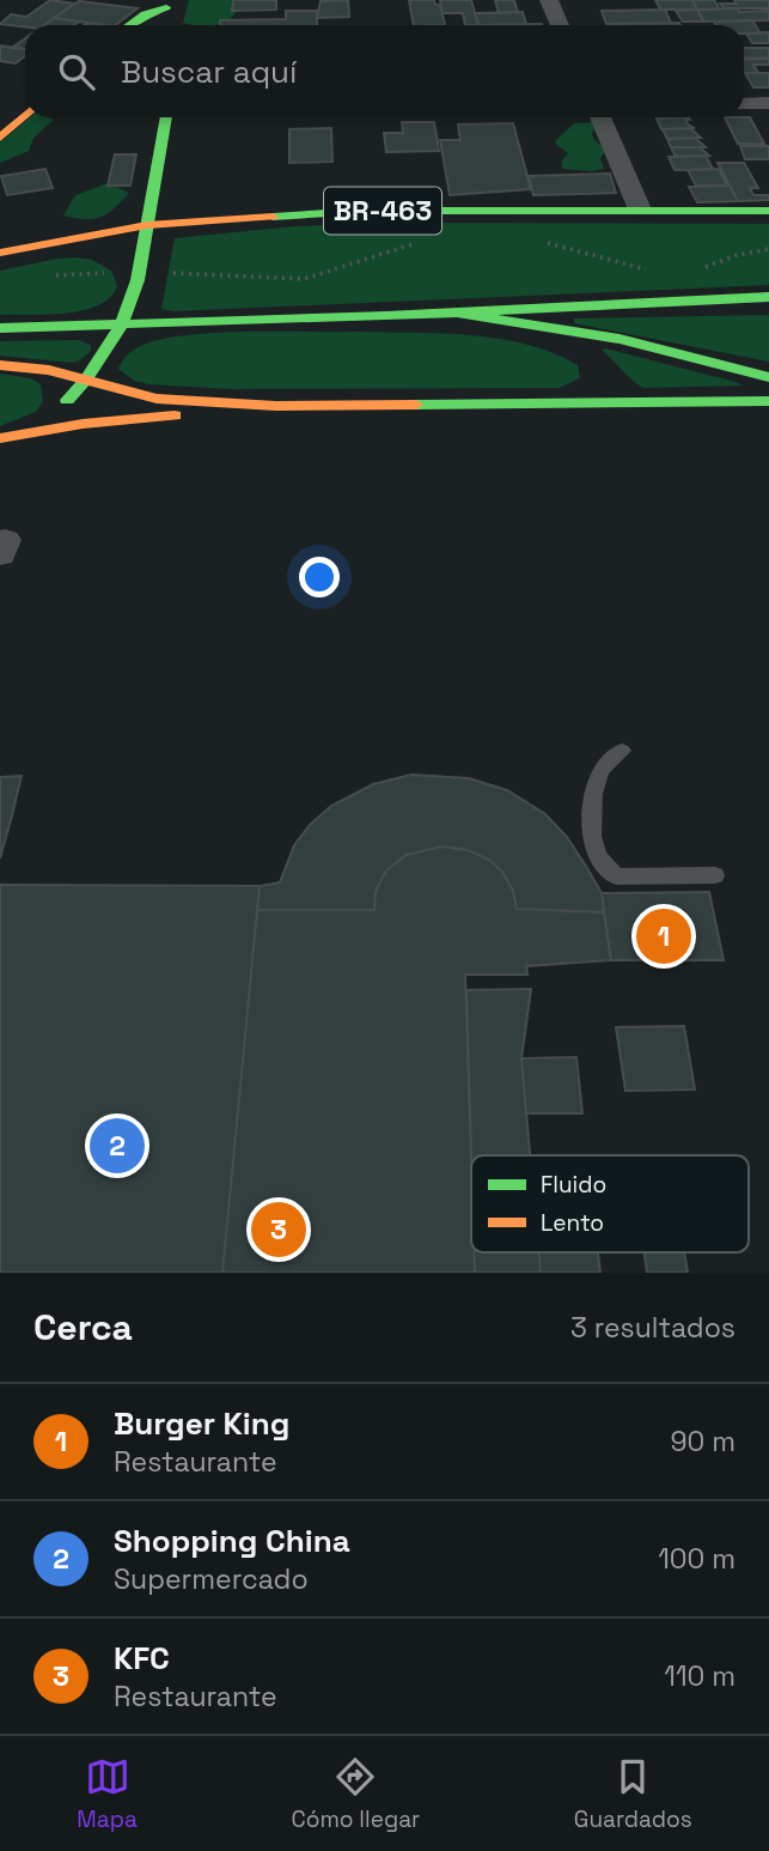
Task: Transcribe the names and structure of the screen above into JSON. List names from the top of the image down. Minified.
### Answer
{"streets":{"main road":["BR-463"]},"legend":["Fluido","Lento"],"page":{"search":"Buscar aquí","pins":["1","2","3"],"heading":["Cerca","3 resultados"],"list":[{"mark":"1","name":"Burger King","note":"Restaurante","value":"90 m"},{"mark":"2","name":"Shopping China","note":"Supermercado","value":"100 m"},{"mark":"3","name":"KFC","note":"Restaurante","value":"110 m"}],"nav":["Mapa","Cómo llegar","Guardados"]}}
